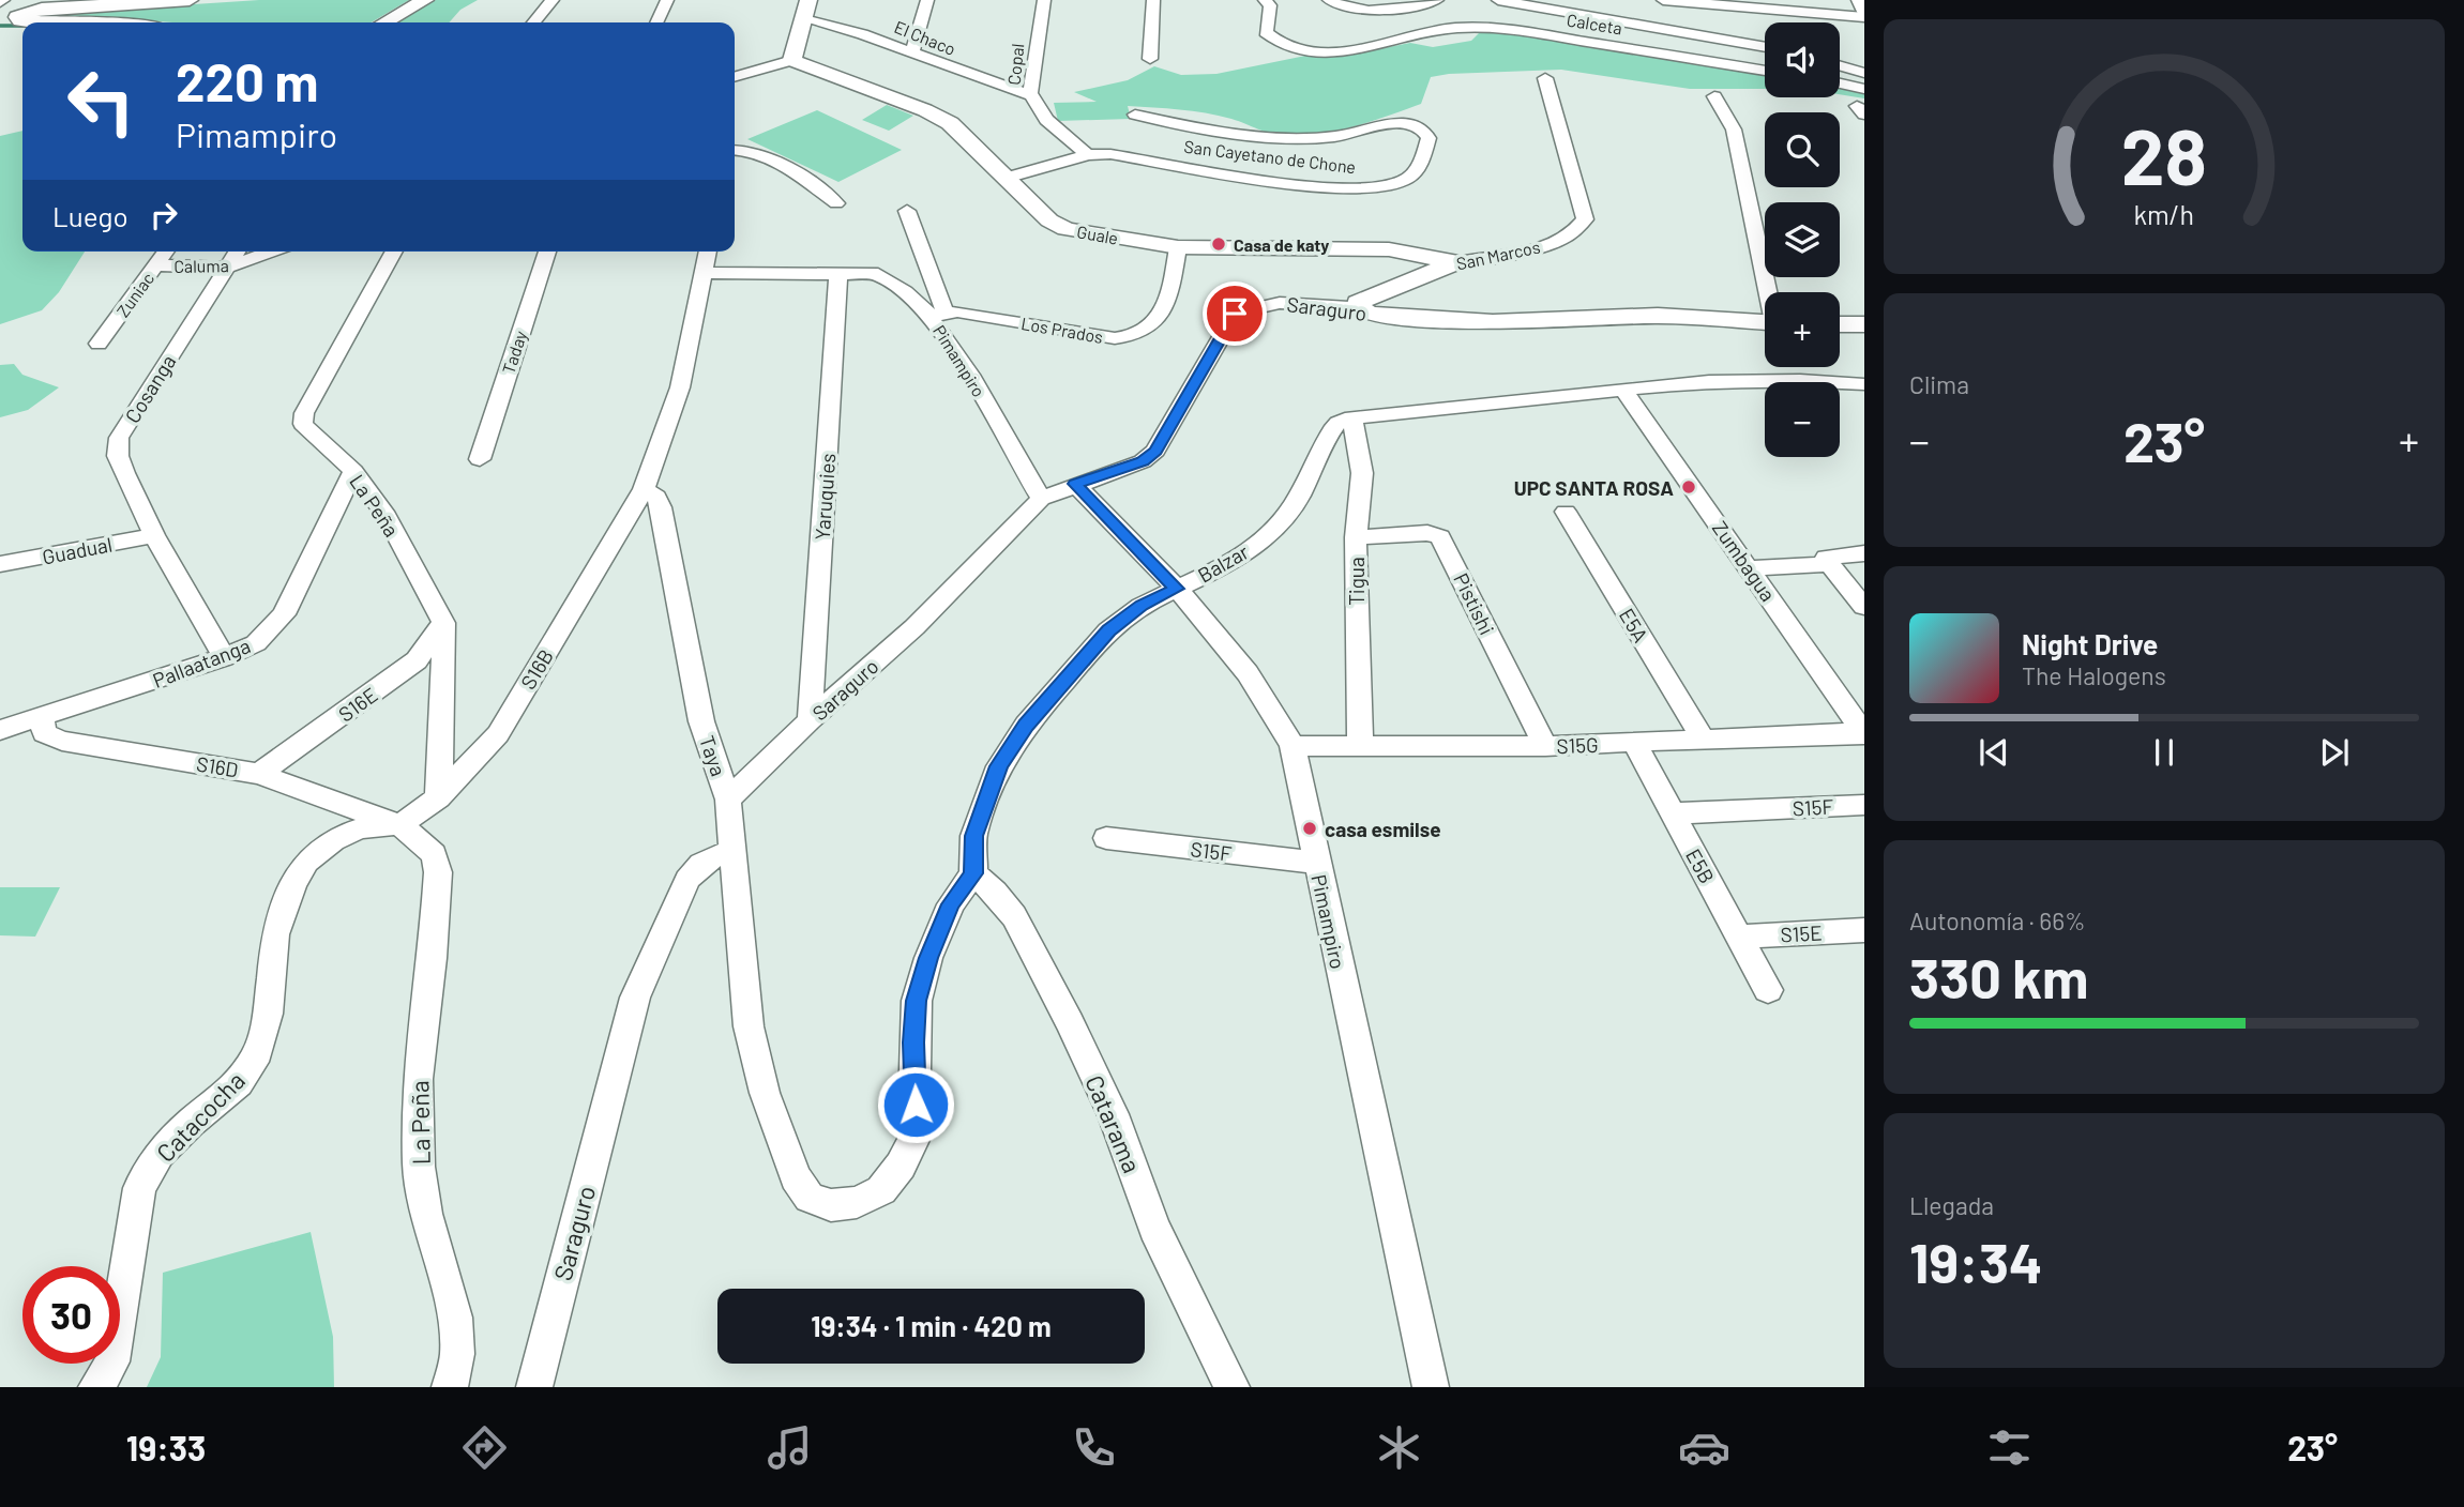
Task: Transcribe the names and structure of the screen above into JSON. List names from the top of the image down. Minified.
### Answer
{"streets":{"street":["Calceta","El Chaco","Copal","San Cayetano de Chone","Guale","San Marcos","Caluma","Zuniac","Saraguro","Los Prados","Taday","Pimampiro","Cosanga","Yaruquies","La Peña","Guadual","Zumbagua","Balzar","Tigua","Pistishi","E5A","Pallaatanga","S16B","S16E","S15G","Taya","S16D","S15F","E5B","S15E","Catacocha","Catarama"]},"crossings":[["El Chaco","Copal"],["Copal","San Cayetano de Chone"],["San Cayetano de Chone","Guale"],["Guale","San Marcos"],["Guale","Los Prados"],["San Marcos","Saraguro"],["Caluma","Zuniac"],["Caluma","Cosanga"],["Saraguro","Pimampiro"],["Saraguro","Yaruquies"],["Saraguro","Taya"],["Los Prados","Pimampiro"],["Pimampiro","Yaruquies"],["Pimampiro","Balzar"],["Pimampiro","S15G"],["Pimampiro","S15F"],["Cosanga","Guadual"],["Cosanga","Pallaatanga"],["La Peña","Pallaatanga"],["La Peña","S16B"],["La Peña","S16E"],["La Peña","S16D"],["La Peña","Catacocha"],["Zumbagua","S15G"],["Balzar","Tigua"],["Balzar","Taya"],["Balzar","Catarama"],["Tigua","Pistishi"],["Tigua","S15G"],["Pistishi","S15G"],["E5A","S15G"],["Pallaatanga","S16D"],["S16B","Taya"],["S16B","S16D"],["S16B","Catacocha"],["S16E","S16D"],["S15G","E5B"],["Taya","Catarama"],["S16D","Catacocha"],["S15F","E5B"],["E5B","S15E"]],"places":["Casa de katy","UPC SANTA ROSA","casa esmilse"],"page":{"map_buttons":["+","−"],"turn":["220 m","Pimampiro"],"then":"Luego","tile":["Clima",["Autonomía · 66%","330 km"],["Llegada","19:34"]],"heat":["−","23°","+"],"song":["Night Drive","The Halogens"],"limit":"30","trip":"19:34 · 1 min · 420 m","tabs":["19:33","23°"],"gauge":["28","km/h"]}}
